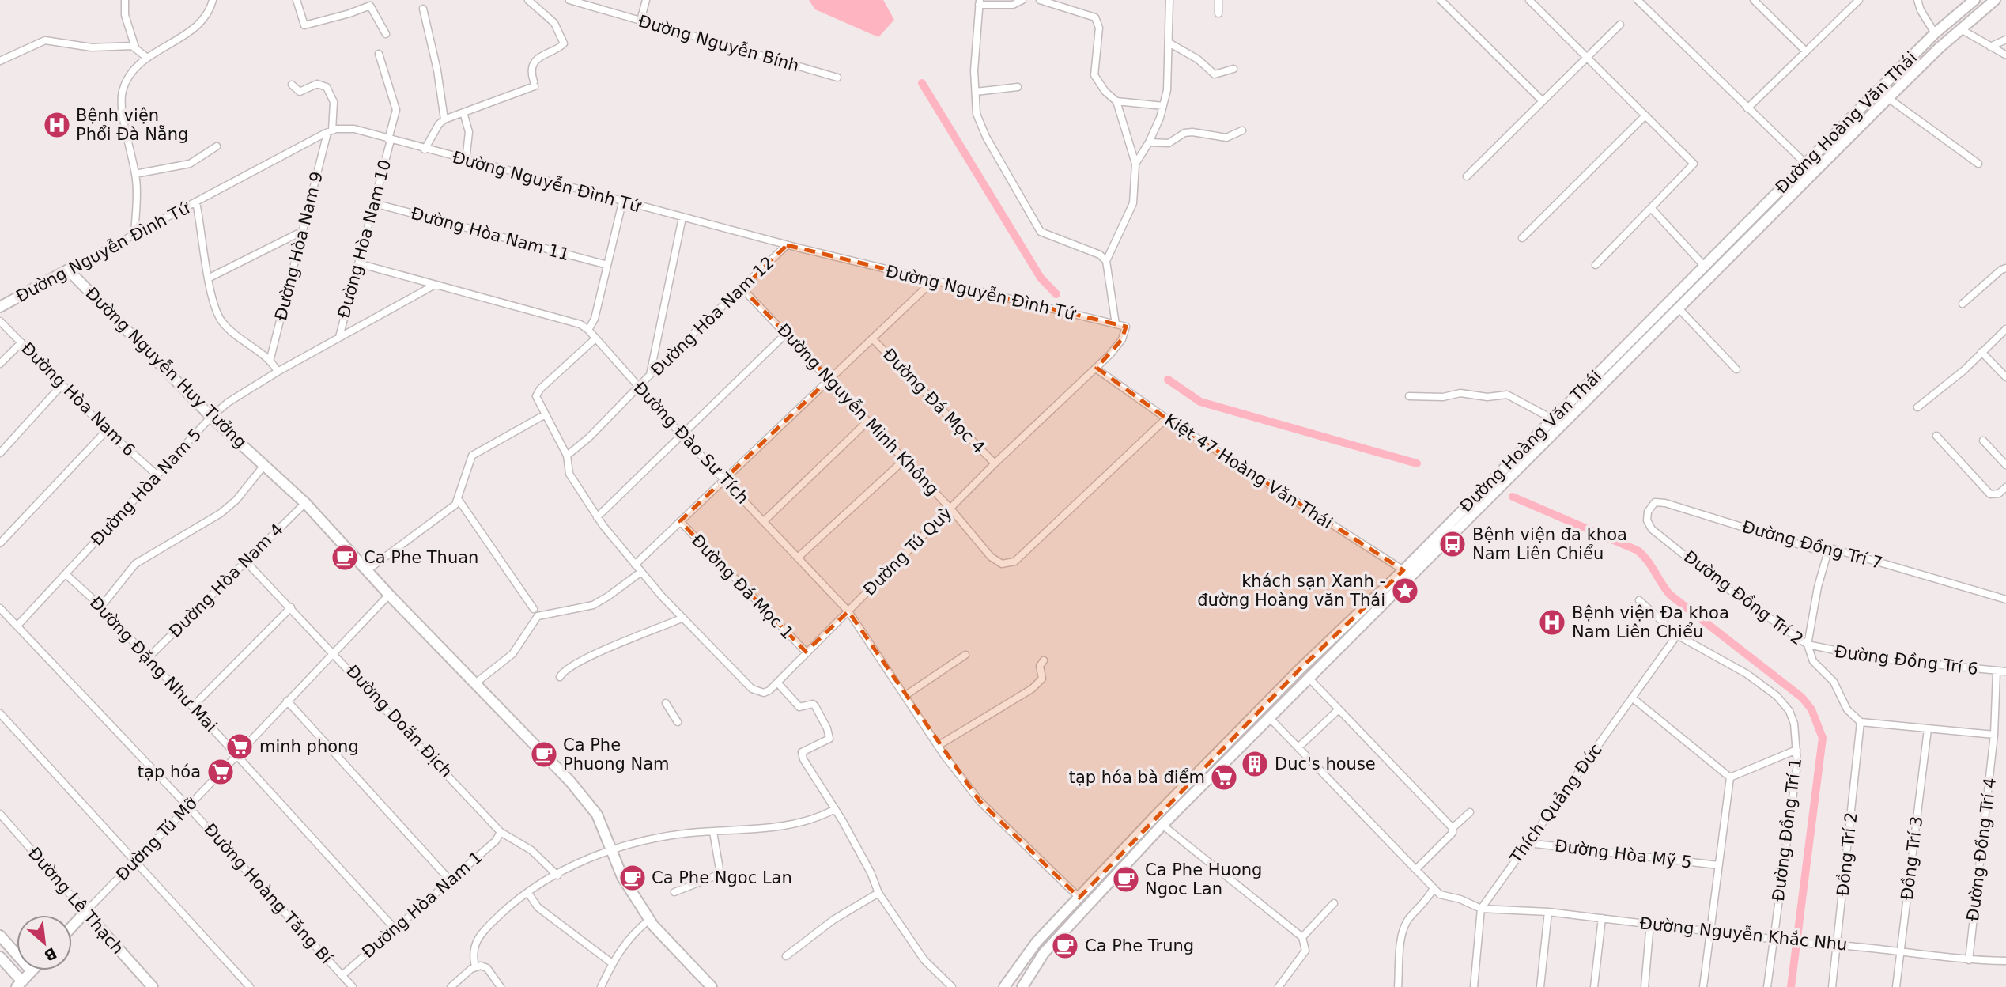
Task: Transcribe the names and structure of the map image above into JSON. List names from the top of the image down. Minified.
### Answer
{"streets":{"main road":["Đường Hoàng Văn Thái","Đường Nguyễn Đình Tứ","Đường Nguyễn Huy Tưởng","Đường Tú Mỡ","Đường Lê Thạch"],"street":["Đường Nguyễn Bính","Đường Hòa Nam 11","Đường Hòa Nam 10","Đường Hòa Nam 9","Đường Hòa Nam 12","Đường Hòa Nam 6","Đường Đá Mọc 4","Đường Nguyễn Minh Không","Đường Đào Sư Tích","Kiệt 47 Hoàng Văn Thái","Đường Hòa Nam 5","Đường Đồng Trí 7","Đường Tú Quỳ","Đường Hòa Nam 4","Đường Đá Mọc 1","Đường Đồng Trí 2","Đường Đồng Trí 6","Đường Đặng Như Mai","Đường Doãn Địch","Thích Quảng Đức","Đường Đồng Trí 1","Đường Đồng Trí 4","Đường Hòa Mỹ 5","Đồng Trí 2","Đồng Trí 3","Đường Hoàng Tăng Bí","Đường Hòa Nam 1","Đường Nguyễn Khắc Nhu"]},"crossings":[["Đường Hoàng Văn Thái","Đường Đào Sư Tích"],["Đường Hoàng Văn Thái","Kiệt 47 Hoàng Văn Thái"],["Đường Nguyễn Đình Tứ","Đường Hòa Nam 10"],["Đường Nguyễn Đình Tứ","Đường Hòa Nam 9"],["Đường Nguyễn Đình Tứ","Đường Hòa Nam 12"],["Đường Nguyễn Đình Tứ","Đường Nguyễn Huy Tưởng"],["Đường Nguyễn Đình Tứ","Đường Tú Quỳ"],["Đường Hòa Nam 11","Đường Hòa Nam 10"],["Đường Hòa Nam 10","Đường Đào Sư Tích"],["Đường Hòa Nam 10","Đường Hòa Nam 5"],["Đường Hòa Nam 12","Đường Nguyễn Minh Không"],["Đường Hòa Nam 12","Đường Đào Sư Tích"],["Đường Nguyễn Huy Tưởng","Đường Hòa Nam 5"],["Đường Nguyễn Huy Tưởng","Đường Hòa Nam 4"],["Đường Nguyễn Huy Tưởng","Đường Tú Mỡ"],["Đường Hòa Nam 6","Đường Hòa Nam 5"],["Đường Đá Mọc 4","Đường Tú Quỳ"],["Đường Nguyễn Minh Không","Kiệt 47 Hoàng Văn Thái"],["Đường Nguyễn Minh Không","Đường Tú Quỳ"],["Đường Đào Sư Tích","Đường Hòa Nam 5"],["Đường Đào Sư Tích","Đường Tú Quỳ"],["Kiệt 47 Hoàng Văn Thái","Đường Tú Quỳ"],["Đường Hòa Nam 5","Đường Đặng Như Mai"],["Đường Hòa Nam 5","Đường Hoàng Tăng Bí"],["Đường Đồng Trí 7","Đường Đồng Trí 2"],["Đường Tú Quỳ","Đường Đá Mọc 1"],["Đường Hòa Nam 4","Đường Đặng Như Mai"],["Đường Hòa Nam 4","Đường Doãn Địch"],["Đường Đồng Trí 2","Đường Đồng Trí 6"],["Đường Đồng Trí 2","Đồng Trí 2"],["Đường Đồng Trí 6","Đường Đồng Trí 4"],["Đường Đặng Như Mai","Đường Tú Mỡ"],["Đường Đặng Như Mai","Đường Hòa Nam 1"],["Đường Doãn Địch","Đường Tú Mỡ"],["Đường Doãn Địch","Đường Hòa Nam 1"],["Thích Quảng Đức","Đường Đồng Trí 1"],["Thích Quảng Đức","Đường Hòa Mỹ 5"],["Thích Quảng Đức","Đường Nguyễn Khắc Nhu"],["Đường Đồng Trí 1","Đường Nguyễn Khắc Nhu"],["Đường Tú Mỡ","Đường Hoàng Tăng Bí"],["Đường Tú Mỡ","Đường Lê Thạch"],["Đường Đồng Trí 4","Đường Nguyễn Khắc Nhu"],["Đồng Trí 2","Đường Nguyễn Khắc Nhu"],["Đồng Trí 3","Đường Nguyễn Khắc Nhu"],["Đường Hoàng Tăng Bí","Đường Hòa Nam 1"]],"places":{"hospital":["Bệnh viện Phổi Đà Nẵng","Bệnh viện Đa khoa Nam Liên Chiểu"],"bus stop":["Bệnh viện đa khoa Nam Liên Chiểu"],"cafe":["Ca Phe Thuan","Ca Phe Phuong Nam","Ca Phe Ngoc Lan","Ca Phe Huong Ngoc Lan","Ca Phe Trung"],"place":["khách sạn Xanh - đường Hoàng văn Thái"],"supermarket":["minh phong","tạp hóa","tạp hóa bà điểm"],"building":["Duc's house"]},"north":"bottom right"}
